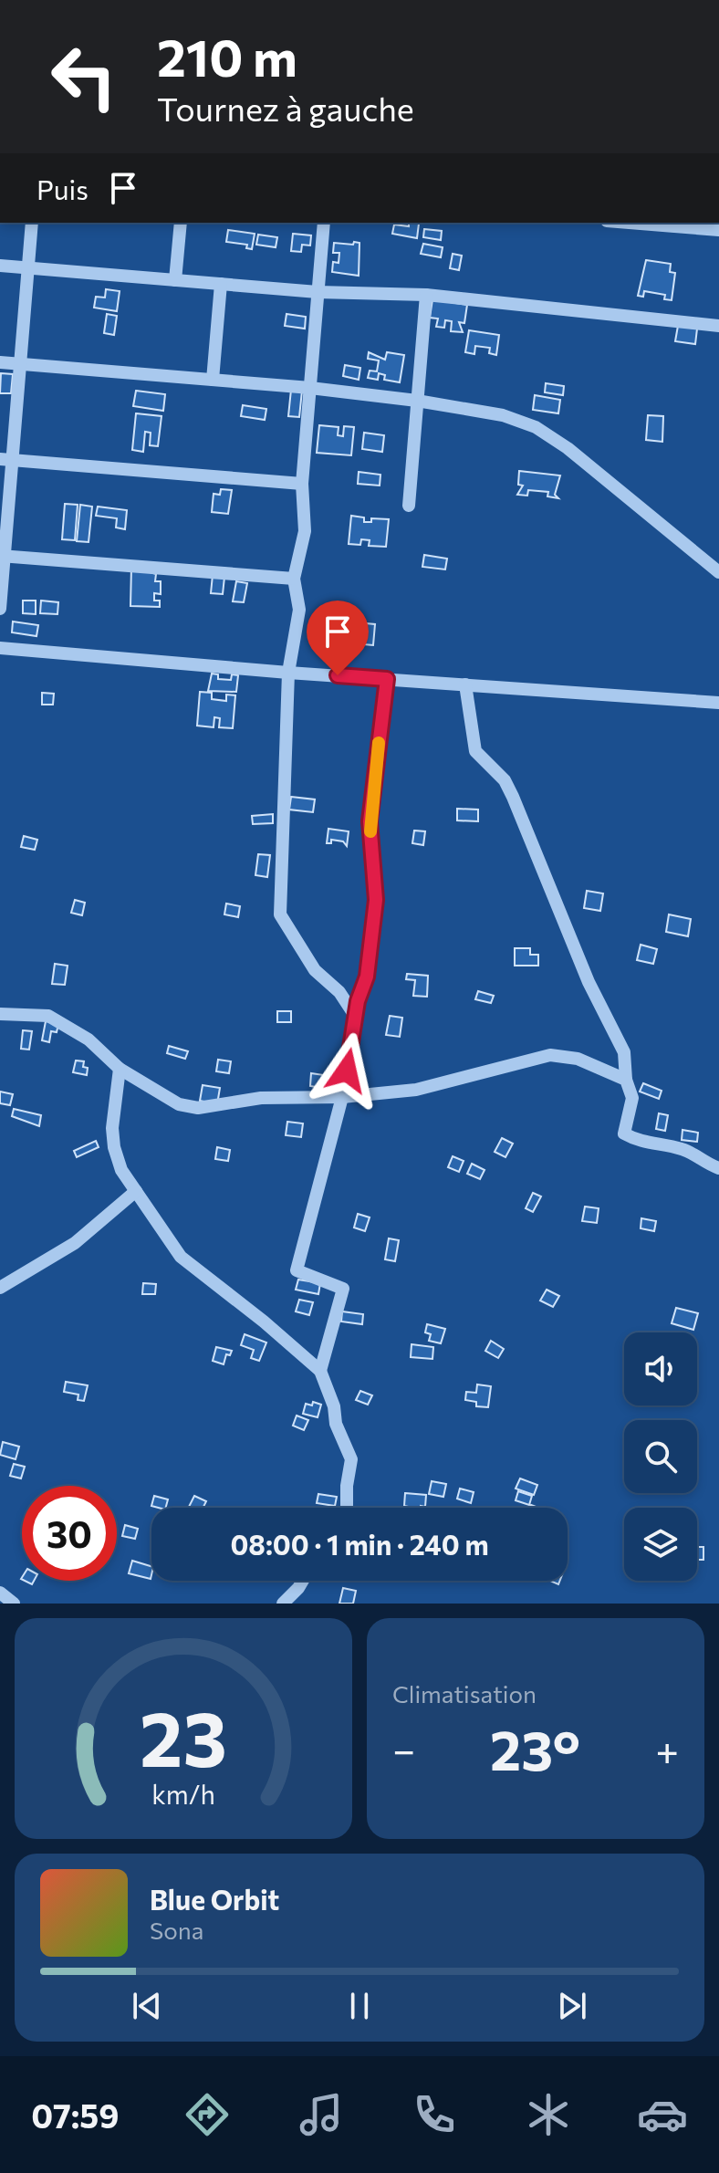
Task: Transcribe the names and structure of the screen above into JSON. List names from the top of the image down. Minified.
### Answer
{"page":{"turn":["210 m","Tournez à gauche"],"then":"Puis","limit":"30","trip":"08:00 · 1 min · 240 m","tile":"Climatisation","heat":["−","23°","+"],"song":["Blue Orbit","Sona"],"tabs":"07:59","gauge":["23","km/h"]}}
